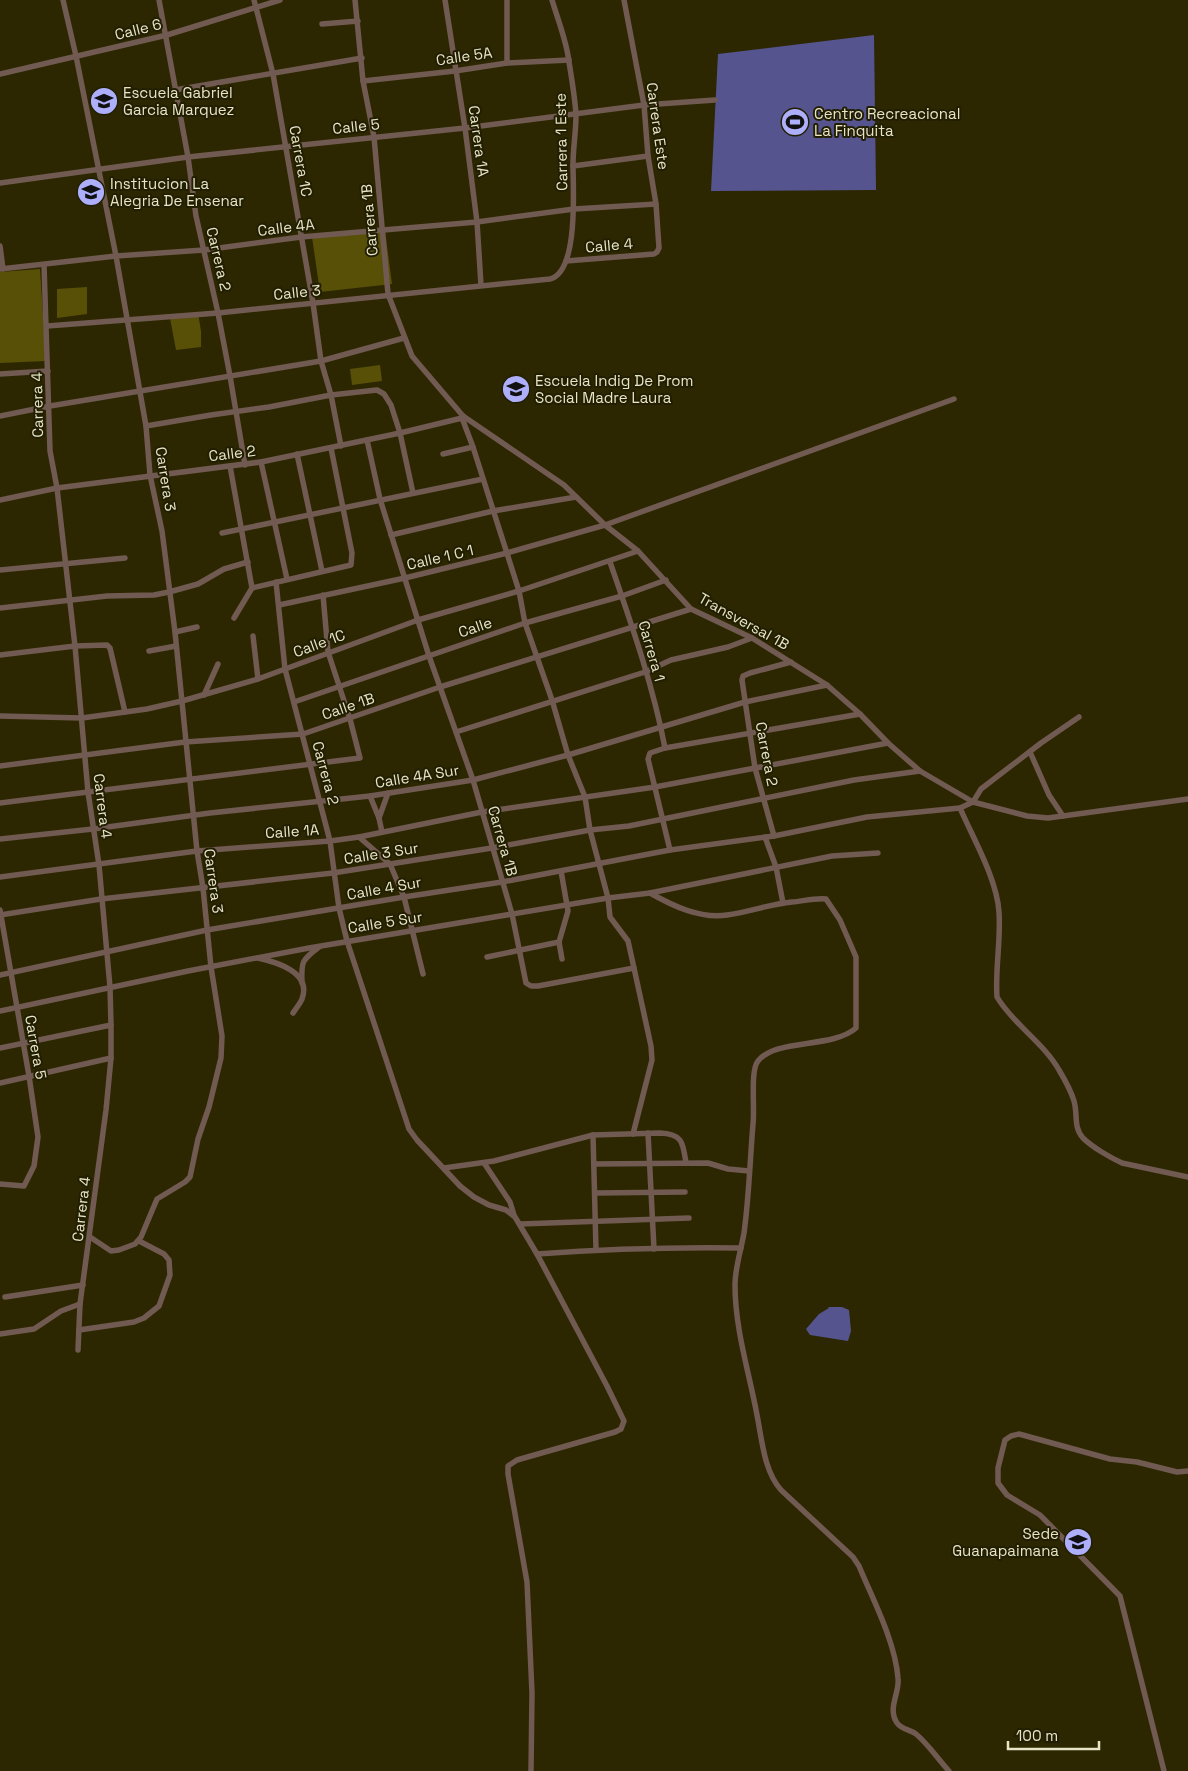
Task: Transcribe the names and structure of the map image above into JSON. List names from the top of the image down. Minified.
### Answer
{"streets":{"street":["Calle 6","Calle 5A","Calle 5","Carrera Este","Carrera 1A","Carrera 1 Este","Carrera 1C","Carrera 1B","Calle 4A","Calle 4","Carrera 2","Calle 3","Carrera 4","Calle 2","Carrera 3","Calle 1 C 1","Transversal 1B","Calle","Calle 1C","Carrera 1","Calle 1B","Calle 4A Sur","Calle 1A","Calle 3 Sur","Calle 4 Sur","Calle 5 Sur","Carrera 5"]},"crossings":[["Calle 6","Carrera 1C"],["Calle 6","Carrera 2"],["Calle 6","Carrera 3"],["Calle 5A","Carrera 1A"],["Calle 5A","Carrera 1 Este"],["Calle 5A","Carrera 1B"],["Calle 5","Carrera Este"],["Calle 5","Carrera 1A"],["Calle 5","Carrera 1 Este"],["Calle 5","Carrera 1C"],["Calle 5","Carrera 1B"],["Calle 5","Carrera 2"],["Calle 5","Carrera 3"],["Carrera Este","Calle 4A"],["Carrera Este","Calle 4"],["Carrera 1A","Calle 4A"],["Carrera 1A","Calle 3"],["Carrera 1 Este","Calle 4A"],["Carrera 1 Este","Calle 4"],["Carrera 1 Este","Calle 3"],["Carrera 1C","Calle 4A"],["Carrera 1C","Calle 3"],["Carrera 1C","Calle 2"],["Carrera 1B","Calle 4A"],["Carrera 1B","Calle 3"],["Carrera 1B","Calle 2"],["Carrera 1B","Calle 1 C 1"],["Carrera 1B","Transversal 1B"],["Carrera 1B","Calle"],["Carrera 1B","Calle 1C"],["Carrera 1B","Calle 1B"],["Carrera 1B","Calle 4A Sur"],["Carrera 1B","Calle 1A"],["Carrera 1B","Calle 3 Sur"],["Carrera 1B","Calle 4 Sur"],["Carrera 1B","Calle 5 Sur"],["Calle 4A","Carrera 2"],["Calle 4A","Carrera 4"],["Calle 4A","Carrera 3"],["Calle 4","Calle 3"],["Carrera 2","Calle 3"],["Carrera 2","Calle 2"],["Carrera 2","Calle 1 C 1"],["Carrera 2","Transversal 1B"],["Carrera 2","Calle"],["Carrera 2","Calle 1C"],["Carrera 2","Calle 1B"],["Carrera 2","Calle 4A Sur"],["Carrera 2","Calle 1A"],["Carrera 2","Calle 3 Sur"],["Carrera 2","Calle 4 Sur"],["Carrera 2","Calle 5 Sur"],["Calle 3","Carrera 4"],["Calle 3","Carrera 3"],["Carrera 4","Calle 2"],["Carrera 4","Calle 1C"],["Carrera 4","Calle 1B"],["Carrera 4","Calle 4A Sur"],["Carrera 4","Calle 1A"],["Carrera 4","Calle 3 Sur"],["Carrera 4","Calle 4 Sur"],["Carrera 4","Calle 5 Sur"],["Calle 2","Carrera 3"],["Calle 2","Transversal 1B"],["Carrera 3","Calle 1C"],["Carrera 3","Calle 1B"],["Carrera 3","Calle 4A Sur"],["Carrera 3","Calle 1A"],["Carrera 3","Calle 3 Sur"],["Carrera 3","Calle 4 Sur"],["Carrera 3","Calle 5 Sur"],["Calle 1 C 1","Transversal 1B"],["Transversal 1B","Calle"],["Transversal 1B","Calle 1C"],["Transversal 1B","Calle 1B"],["Transversal 1B","Calle 4A Sur"],["Transversal 1B","Calle 1A"],["Transversal 1B","Calle 3 Sur"],["Transversal 1B","Calle 4 Sur"],["Calle","Carrera 1"],["Calle 1C","Carrera 1"],["Carrera 1","Calle 1B"],["Carrera 1","Calle 4A Sur"],["Calle 3 Sur","Carrera 5"],["Calle 4 Sur","Carrera 5"],["Calle 5 Sur","Carrera 5"]],"places":{"school or university":["Escuela Gabriel Garcia Marquez","Institucion La Alegria De Ensenar","Escuela Indig De Prom Social Madre Laura","Sede Guanapaimana"],"sports":["Centro Recreacional La Finquita"]},"scale_bar":"100 m"}
